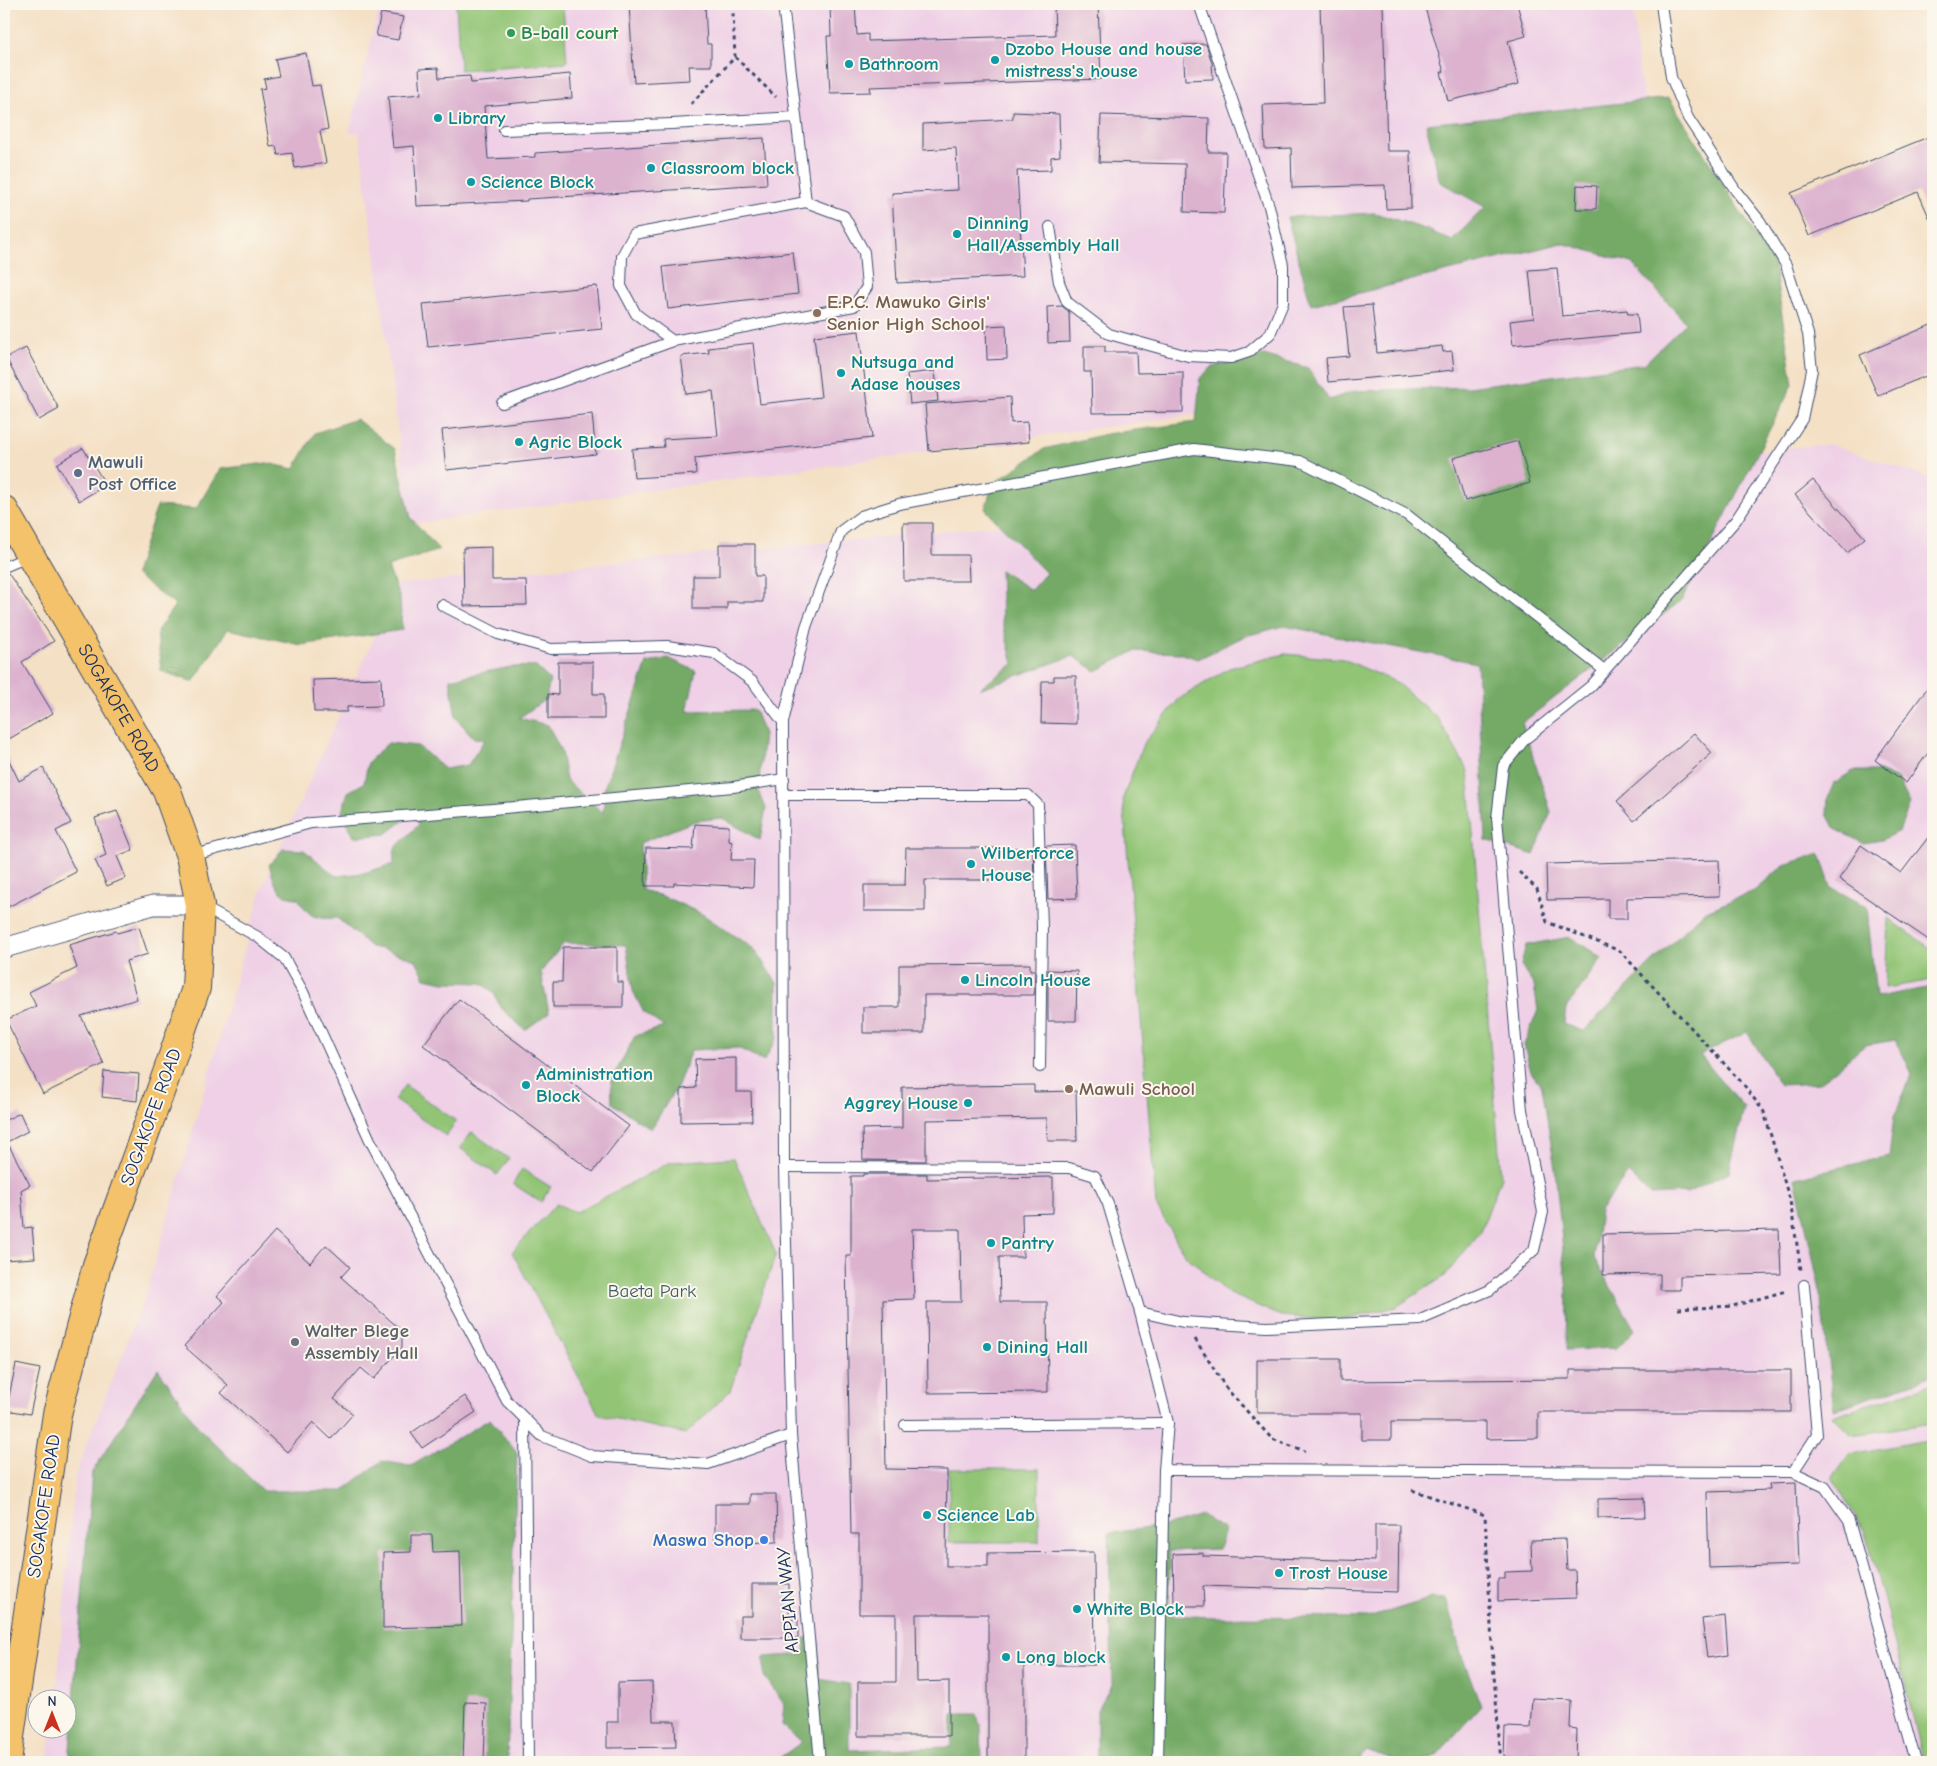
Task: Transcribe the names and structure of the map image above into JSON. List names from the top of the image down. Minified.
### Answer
{"streets":{"main road":["SOGAKOFE ROAD"],"lane":["APPIAN WAY"]},"parks":["Baeta Park"],"places":["B-ball court","Dzobo House and house mistress's house","Bathroom","Library","Classroom block","Science Block","Dinning Hall/Assembly Hall","E.P.C. Mawuko Girls' Senior High School","Nutsuga and Adase houses","Agric Block","Mawuli Post Office","Wilberforce House","Lincoln House","Administration Block","Mawuli School","Aggrey House","Pantry","Walter Blege Assembly Hall","Dining Hall","Science Lab","Maswa Shop","Trost House","White Block","Long block"],"north":"top"}
